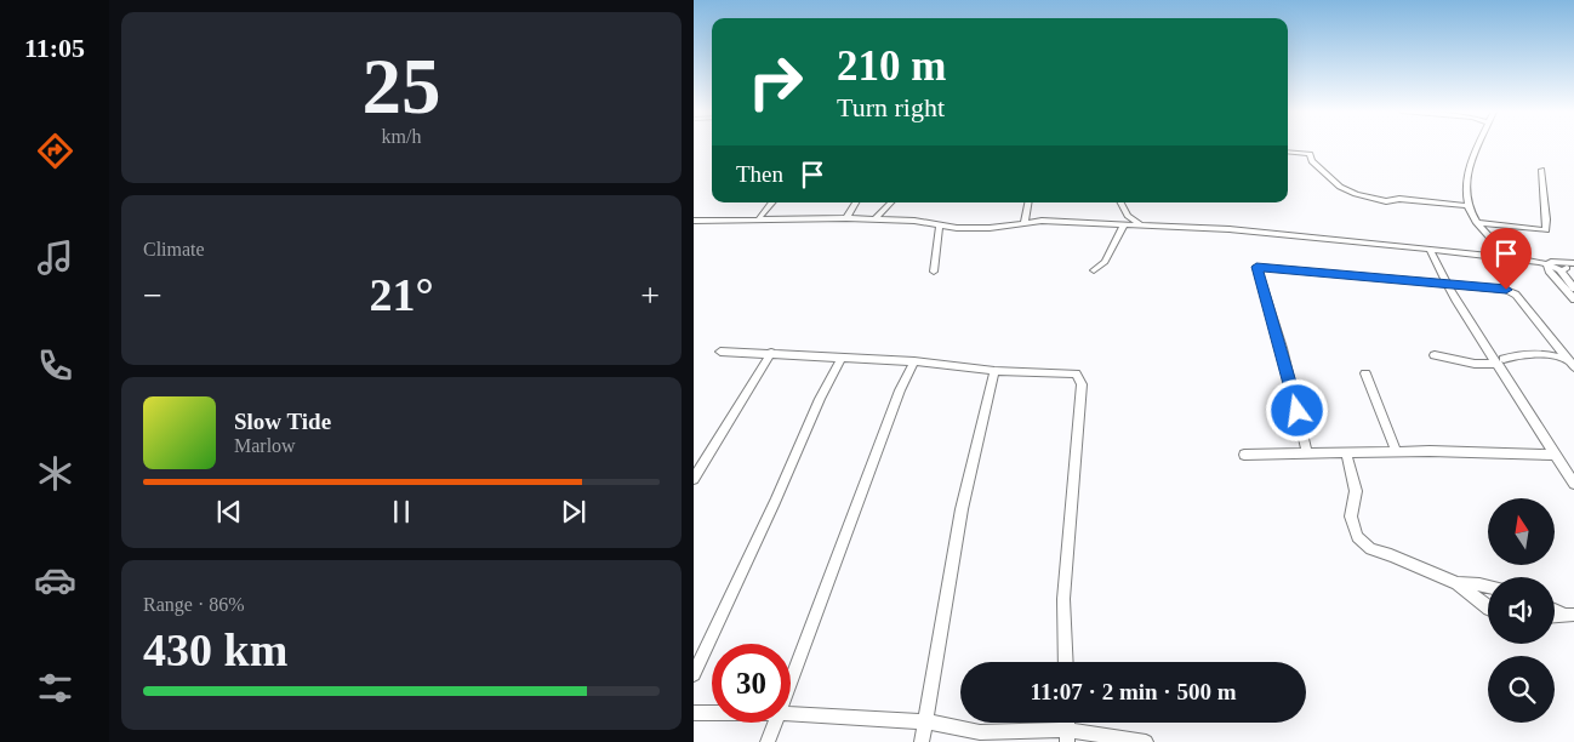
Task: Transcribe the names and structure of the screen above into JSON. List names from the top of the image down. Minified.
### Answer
{"north":"top","page":{"tabs":"11:05","tile":[["25","km/h"],"Climate",["Range · 86%","430 km"]],"turn":["210 m","Turn right"],"then":"Then","heat":["−","21°","+"],"song":["Slow Tide","Marlow"],"limit":"30","trip":"11:07 · 2 min · 500 m"}}
